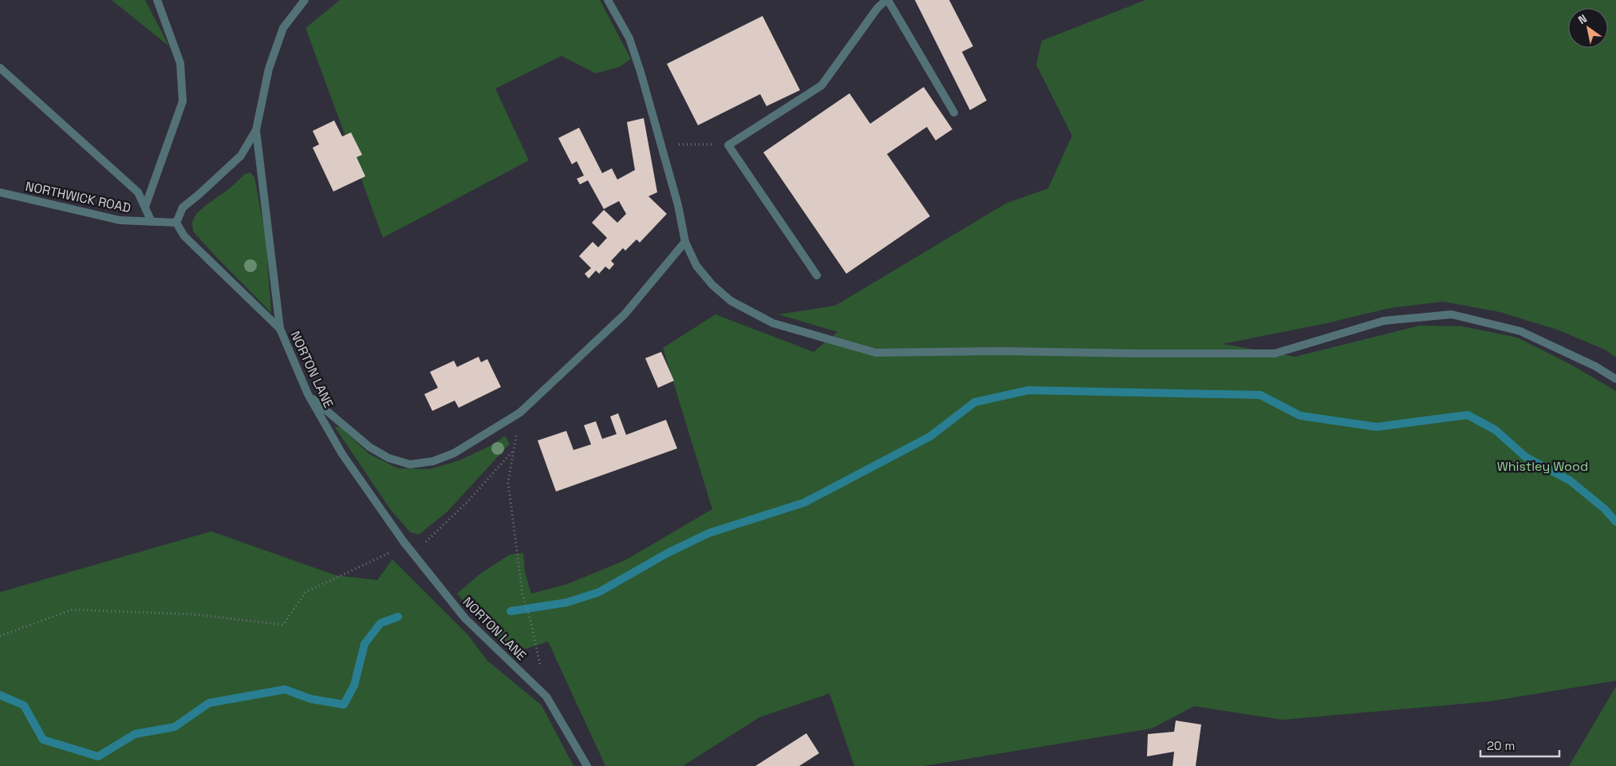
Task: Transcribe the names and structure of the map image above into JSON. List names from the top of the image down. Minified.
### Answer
{"streets":{"street":["NORTHWICK ROAD","NORTON LANE"]},"crossings":[["NORTHWICK ROAD","NORTON LANE"]],"parks":["Whistley Wood"],"scale_bar":"20 m","north":"top left"}
